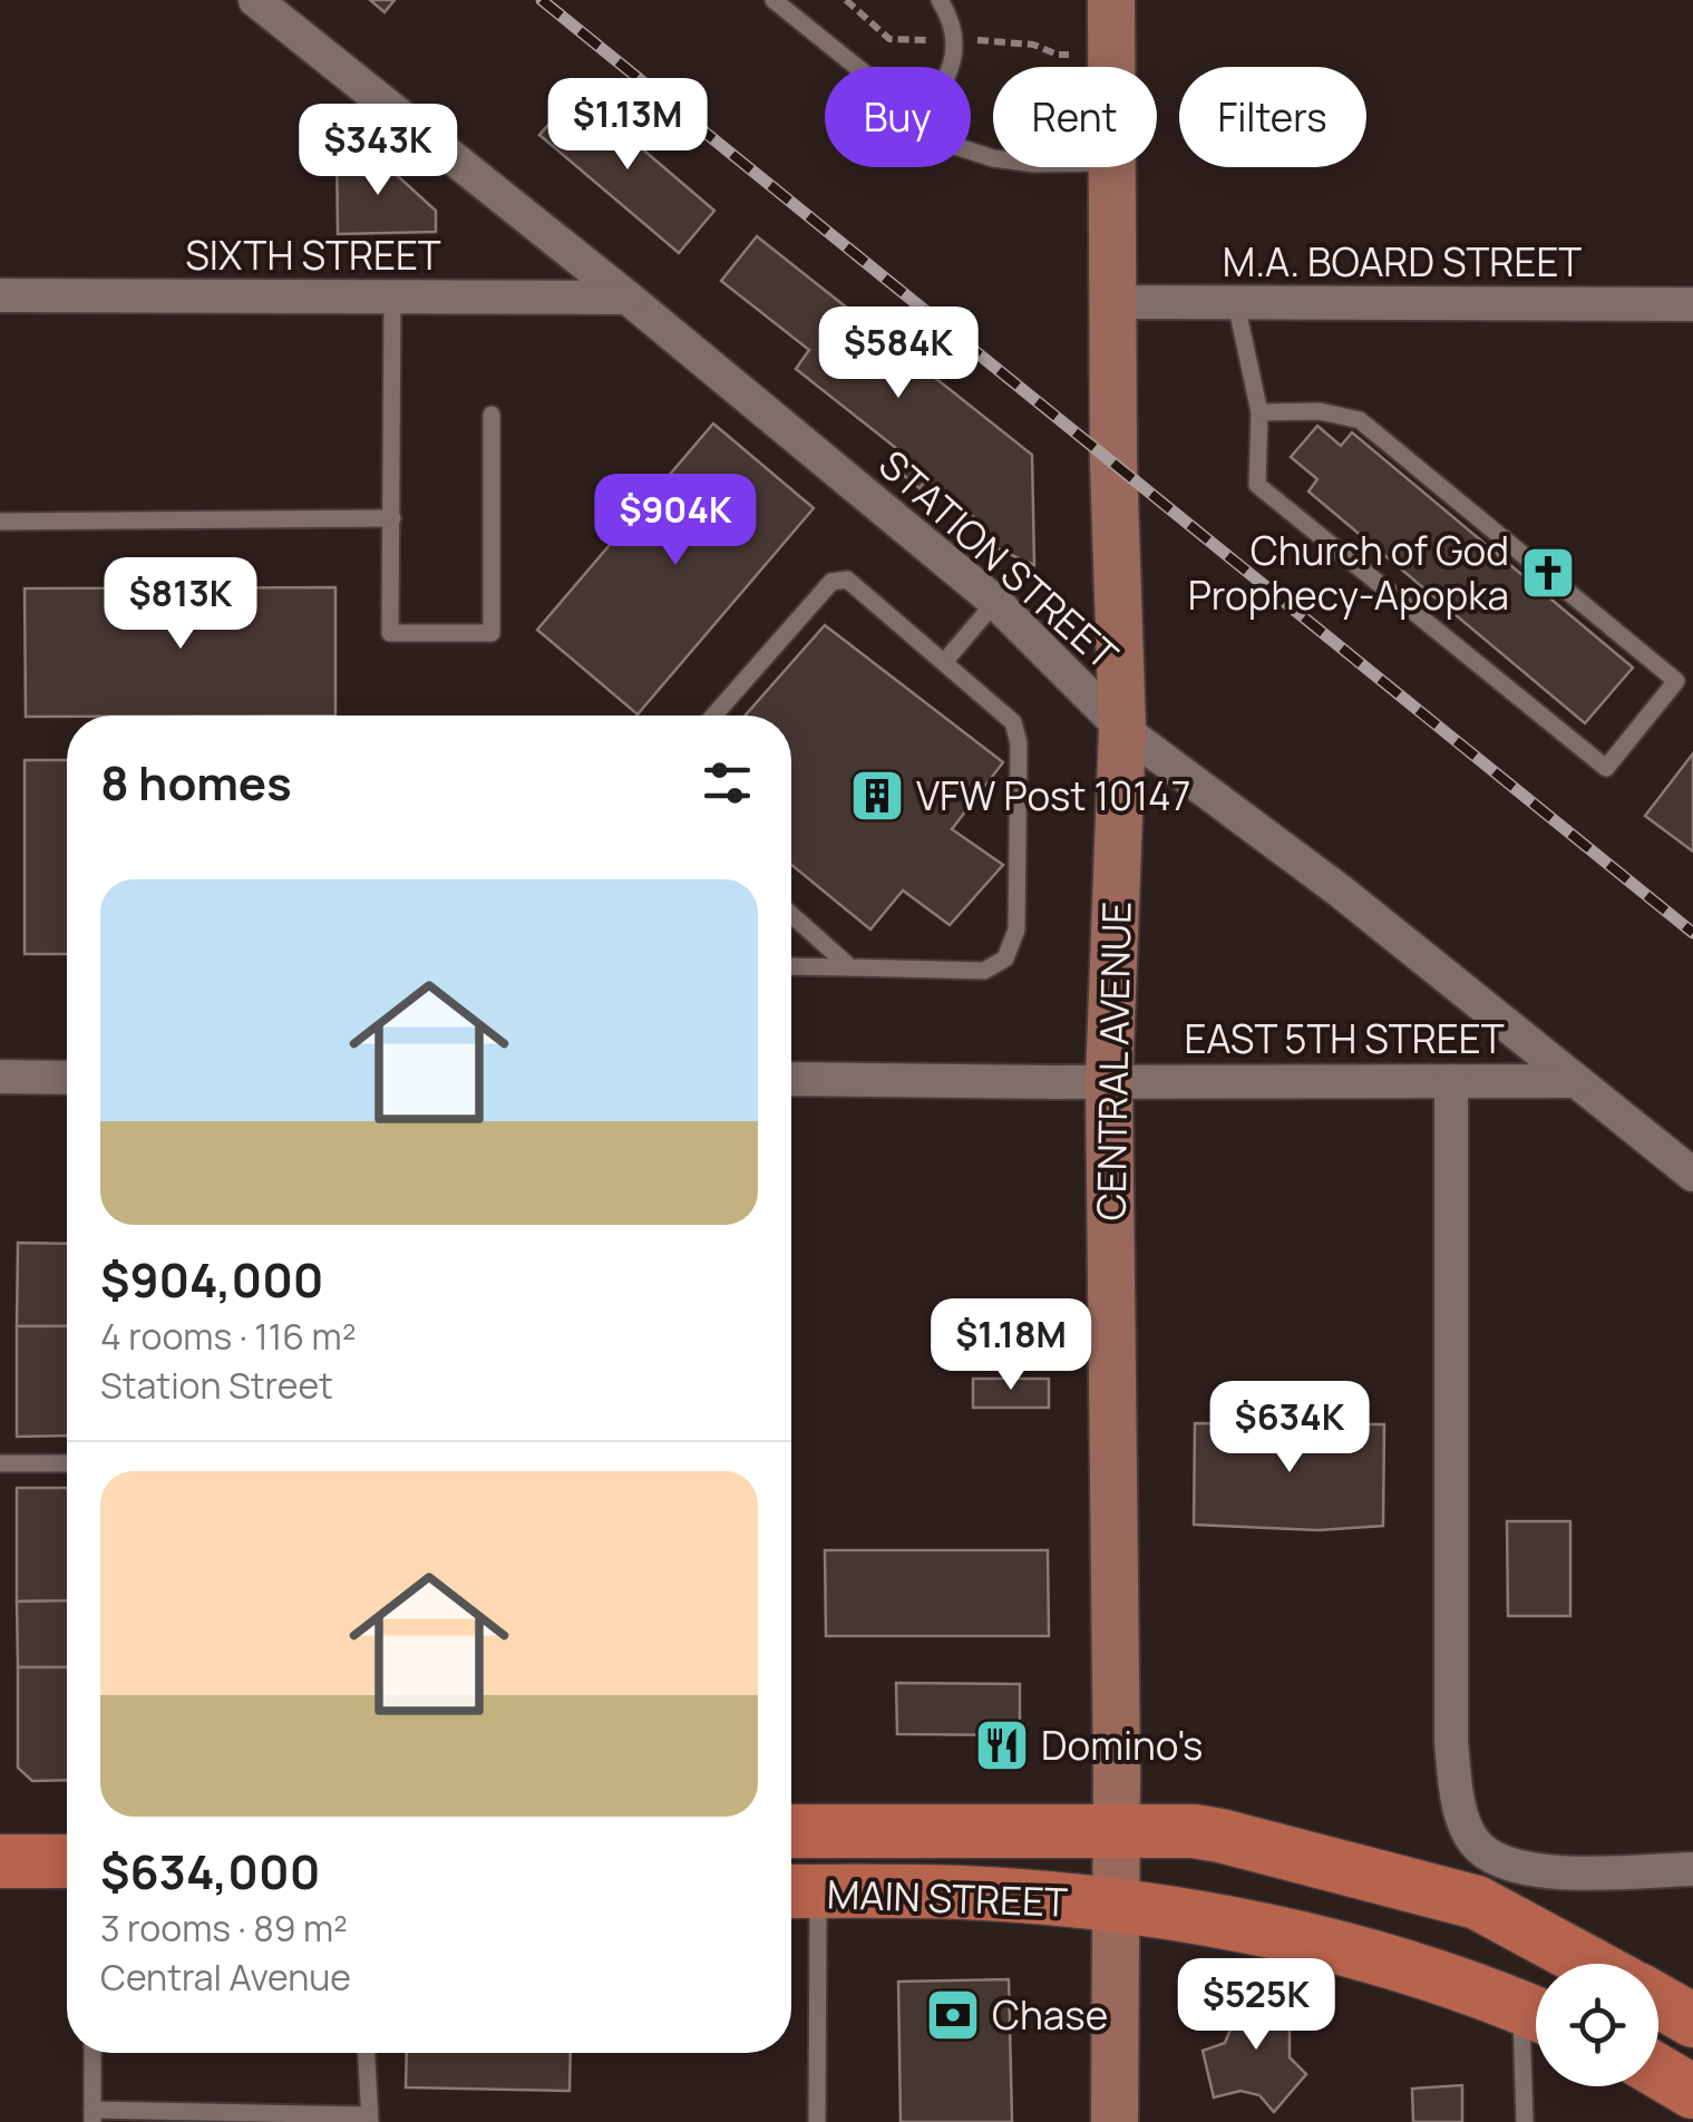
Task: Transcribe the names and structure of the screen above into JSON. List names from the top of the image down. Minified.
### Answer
{"streets":{"main road":["MAIN STREET"],"street":["SIXTH STREET","M.A. BOARD STREET","STATION STREET","EAST 5TH STREET","CENTRAL AVENUE"]},"crossings":[["SIXTH STREET","STATION STREET"],["M.A. BOARD STREET","CENTRAL AVENUE"],["STATION STREET","EAST 5TH STREET"],["STATION STREET","CENTRAL AVENUE"],["EAST 5TH STREET","CENTRAL AVENUE"],["CENTRAL AVENUE","MAIN STREET"]],"places":{"church":["Church of God Prophecy-Apopka"],"building":["VFW Post 10147"],"restaurant":["Domino's"],"bank":["Chase"]},"page":{"chip":["Buy","Rent","Filters"],"price":["$1.13M","$343K","$584K","$904K","$813K","$1.18M","$634K","$525K"],"heading":"8 homes","list":[{"name":"$904,000","note":"4 rooms · 116 m² · Station Street"},{"name":"$634,000","note":"3 rooms · 89 m² · Central Avenue"}]}}
